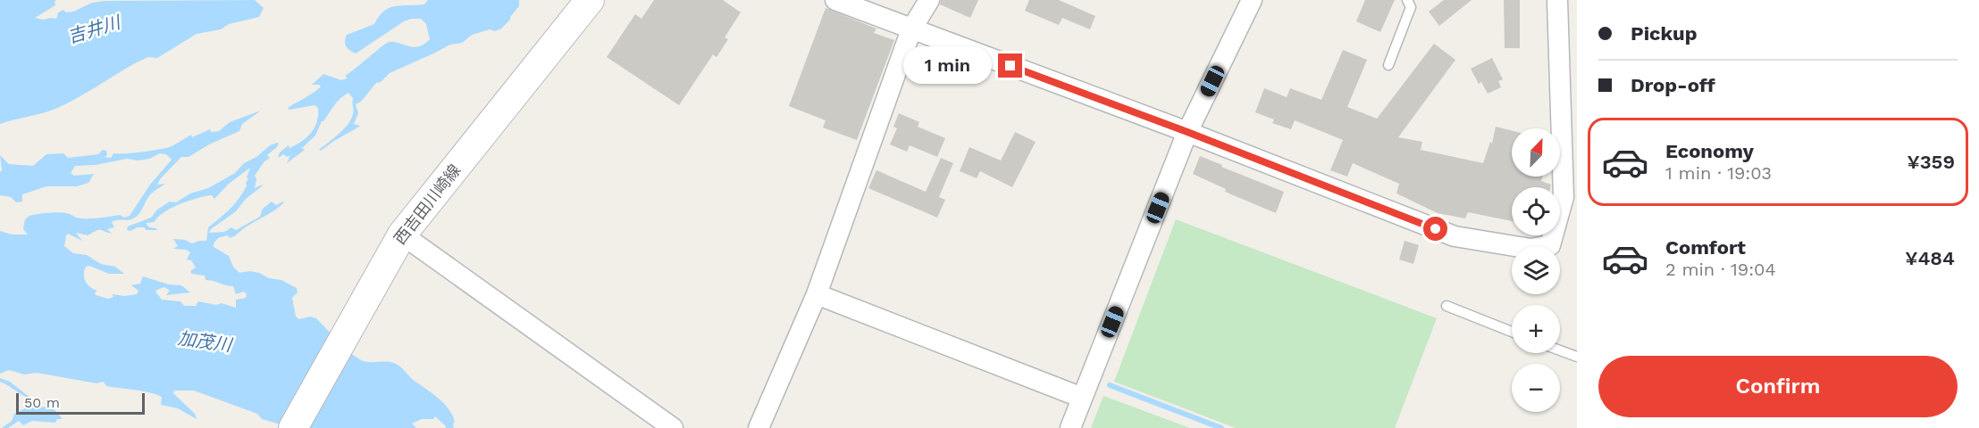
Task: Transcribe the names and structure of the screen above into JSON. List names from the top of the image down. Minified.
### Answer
{"streets":{"main road":["西吉田川崎線"]},"water":["吉井川","加茂川"],"scale_bar":"50 m","north":"top right","page":{"banner":["Pickup","Drop-off"],"bubble":"1 min","list":[{"name":"Economy","note":"1 min · 19:03","value":"¥359"},{"name":"Comfort","note":"2 min · 19:04","value":"¥484"}],"map_buttons":["+","−"],"buttons":"Confirm","scale":"50 m"}}
